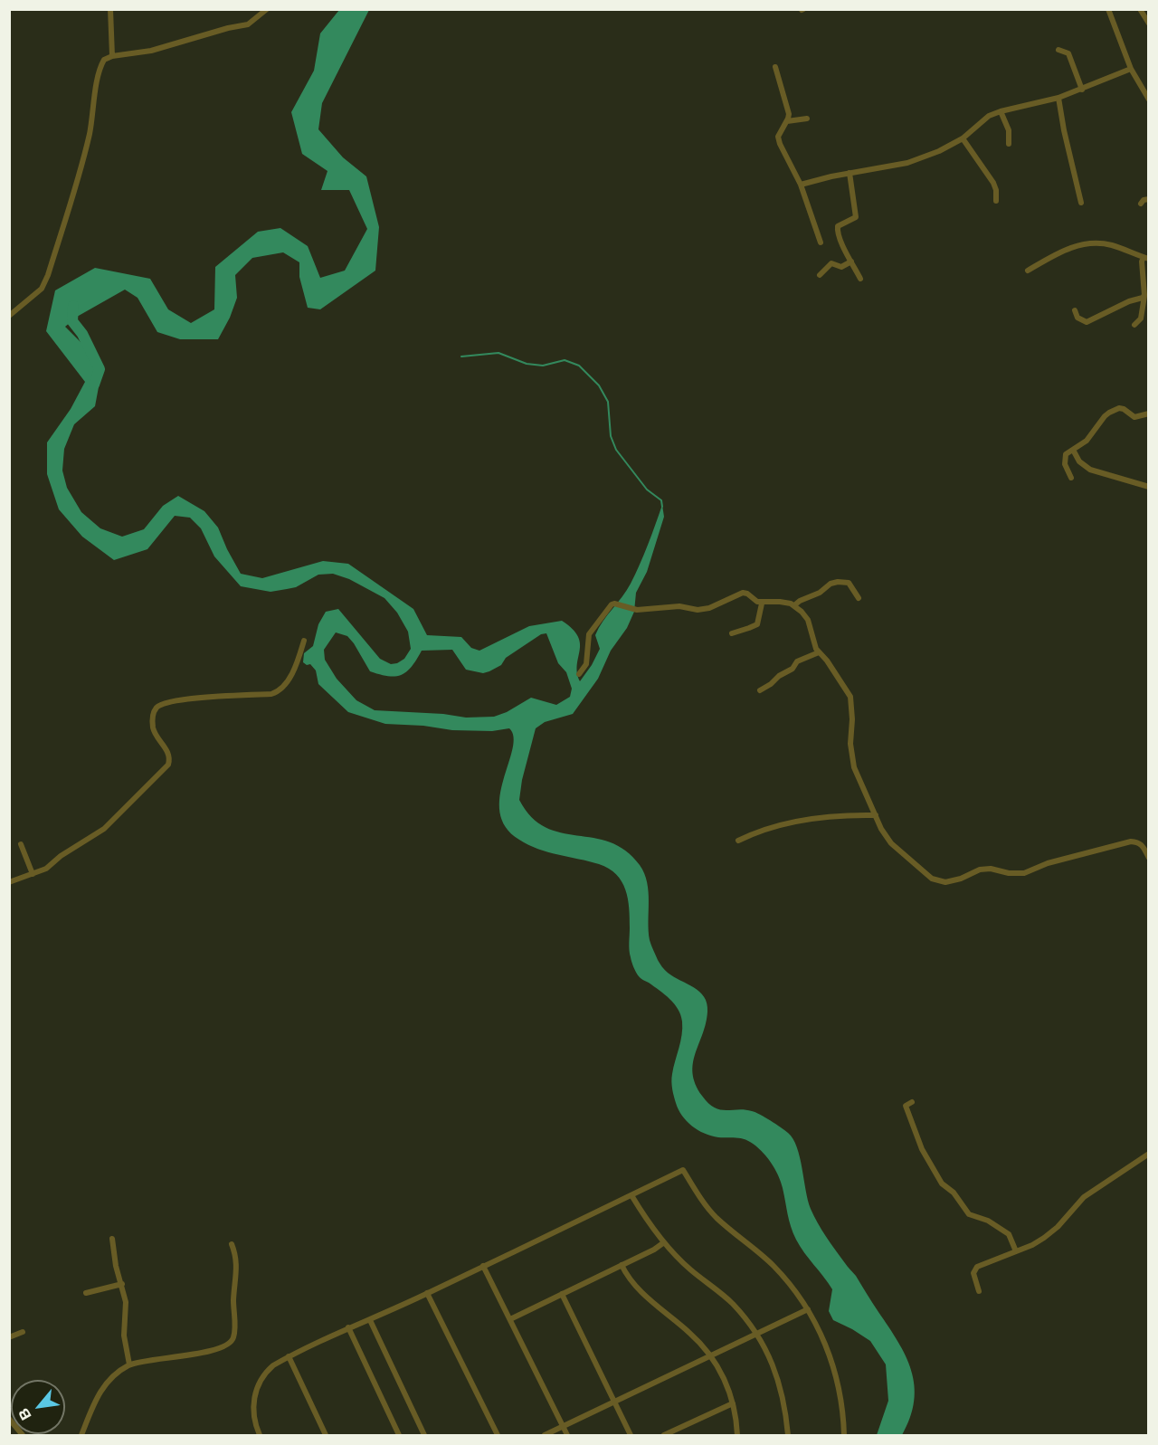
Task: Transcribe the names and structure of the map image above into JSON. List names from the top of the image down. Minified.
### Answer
{"north":"bottom left"}
